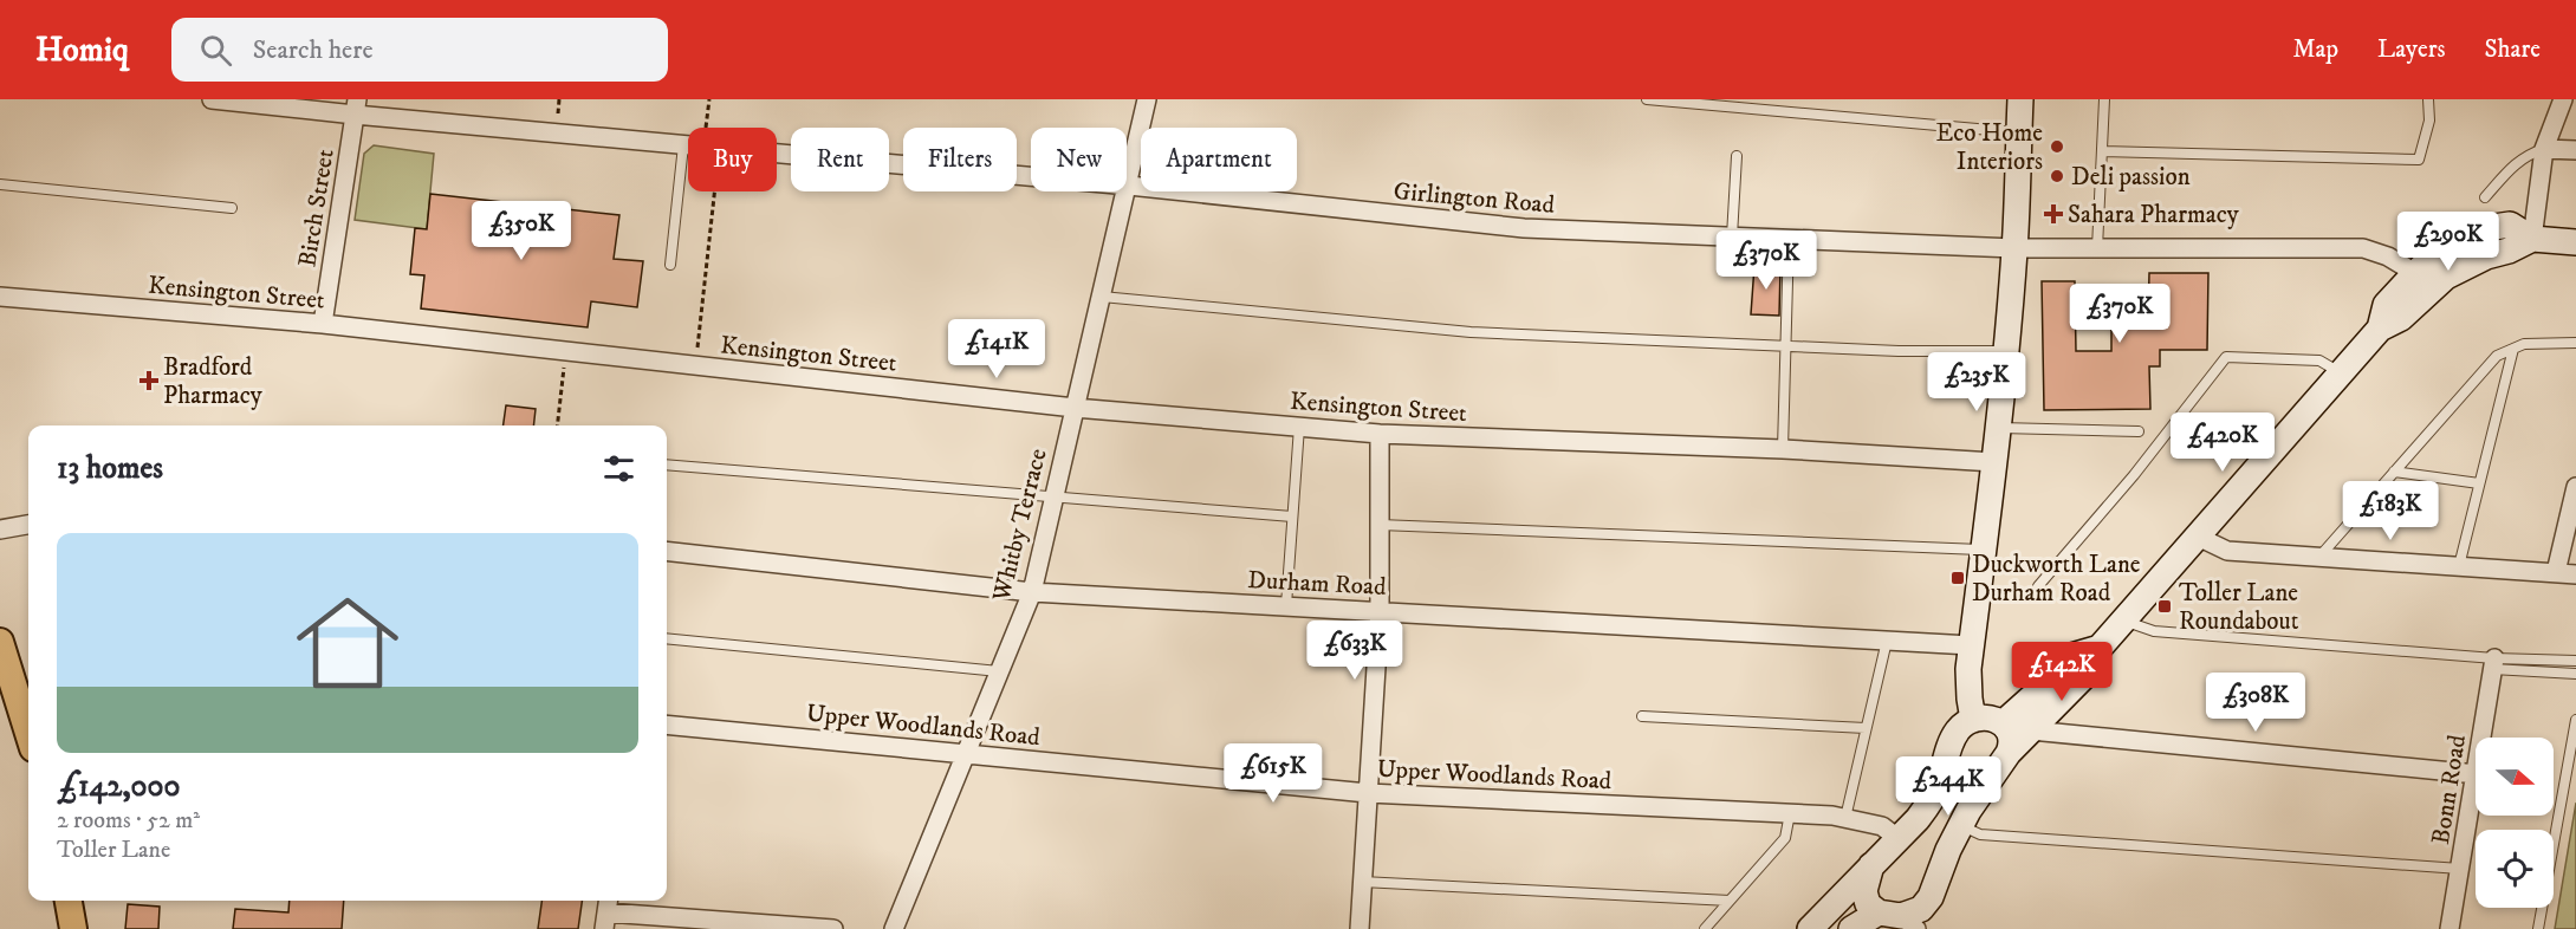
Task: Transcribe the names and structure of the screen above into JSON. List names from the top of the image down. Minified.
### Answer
{"streets":{"street":["Girlington Road","Birch Street","Kensington Street","Whitby Terrace","Durham Road","Upper Woodlands Road","Bonn Road"]},"crossings":[["Girlington Road","Birch Street"],["Girlington Road","Whitby Terrace"],["Birch Street","Kensington Street"],["Kensington Street","Whitby Terrace"],["Whitby Terrace","Durham Road"],["Whitby Terrace","Upper Woodlands Road"]],"places":{"other":["Eco Home Interiors","Deli passion"],"health":["Sahara Pharmacy","Bradford Pharmacy"],"transit":["Duckworth Lane Durham Road","Toller Lane Roundabout"]},"north":"right","page":{"header":"Homiq","search":"Search here","nav":["Map","Layers","Share"],"chip":["Buy","Rent","Filters","New","Apartment"],"price":["£350K","£290K","£370K","£370K","£141K","£235K","£420K","£183K","£633K","£142K","£308K","£615K","£244K"],"heading":"13 homes","list":[{"name":"£142,000","note":"2 rooms · 52 m² · Toller Lane"}]}}
